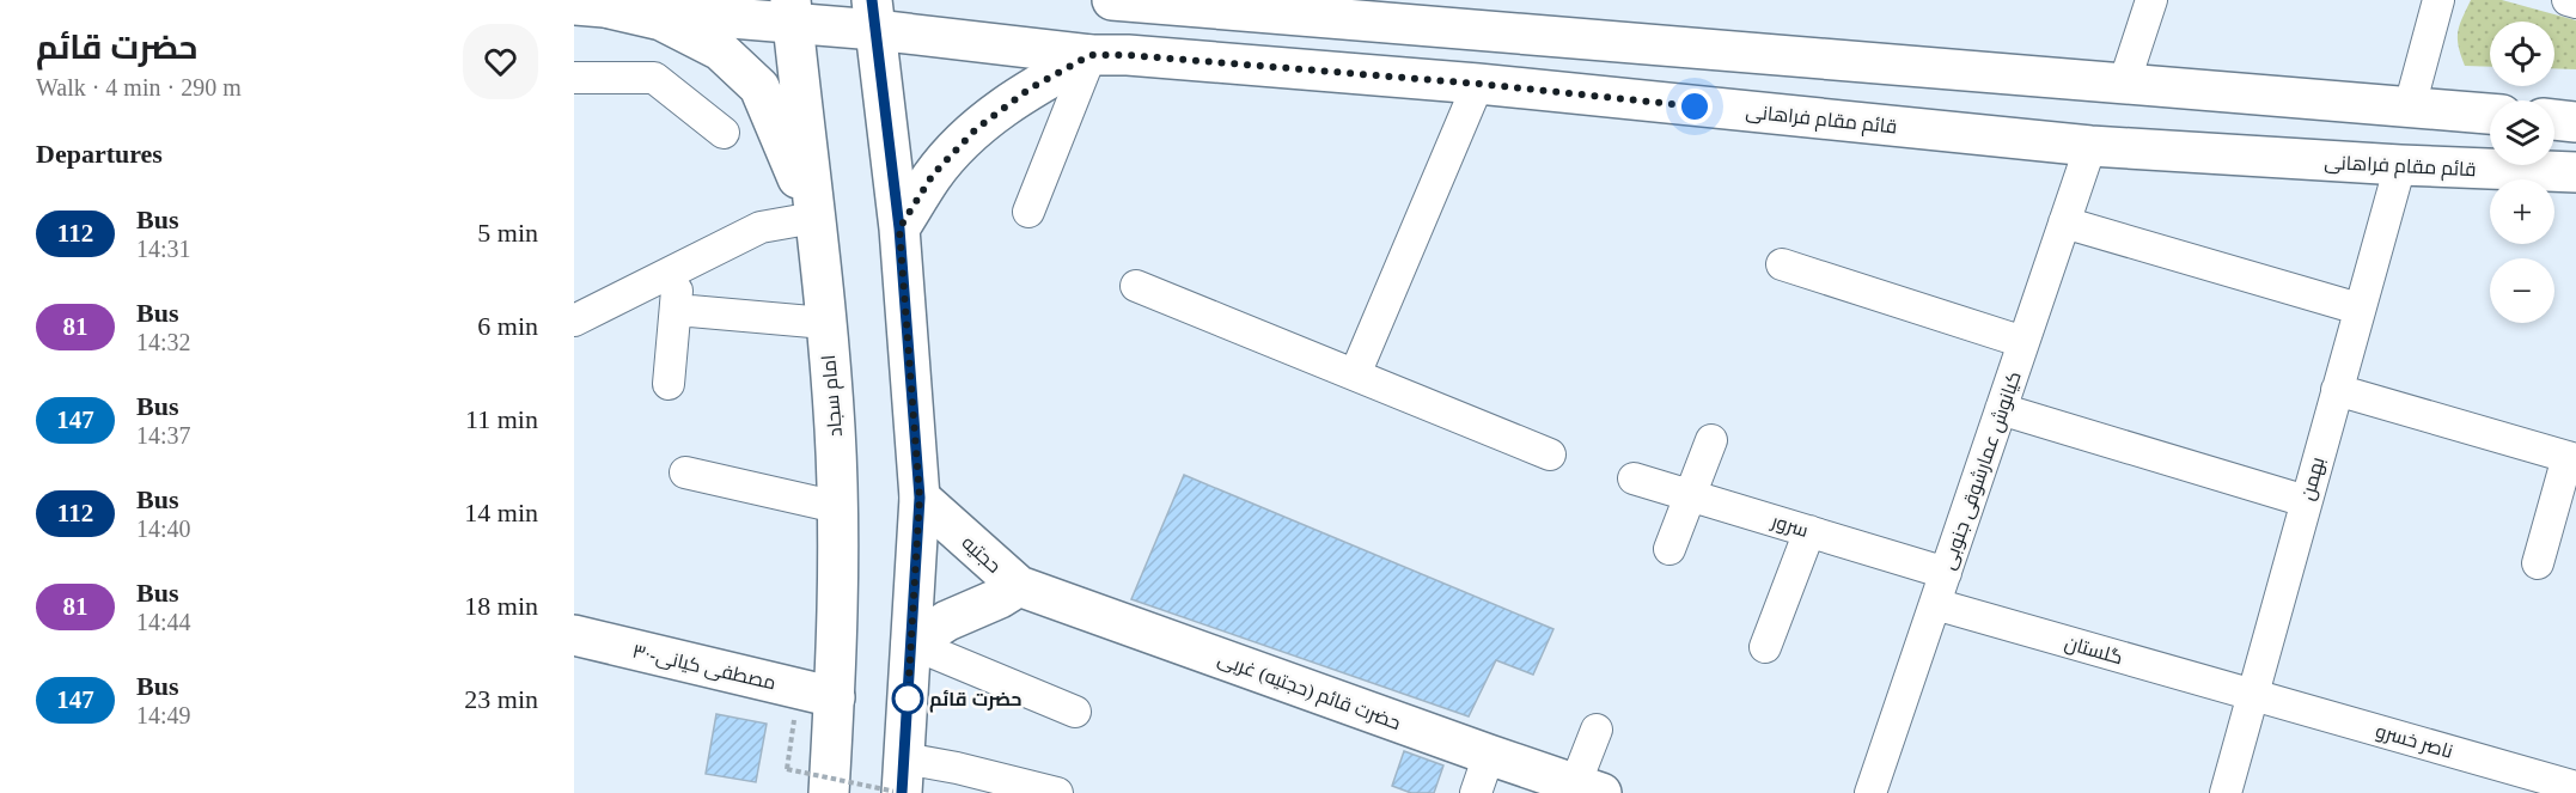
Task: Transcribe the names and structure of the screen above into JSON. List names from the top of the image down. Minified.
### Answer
{"streets":{"main road":["قائم مقام فراهانی","امام سجاد","حجتیه","۳۰-مصطفی کیانی","حضرت قائم (حجتیه) غربی"],"street":["کیانوش عمارشوقی جنوبی","بهمن","سرور","گلستان","ناصر خسرو"]},"crossings":[["قائم مقام فراهانی","امام سجاد"],["قائم مقام فراهانی","کیانوش عمارشوقی جنوبی"],["قائم مقام فراهانی","بهمن"],["امام سجاد","۳۰-مصطفی کیانی"],["کیانوش عمارشوقی جنوبی","سرور"],["کیانوش عمارشوقی جنوبی","گلستان"],["بهمن","گلستان"],["بهمن","ناصر خسرو"],["حجتیه","حضرت قائم (حجتیه) غربی"],["گلستان","ناصر خسرو"]],"places":["حضرت قائم"],"lines":["bus line 112"],"page":{"heading":[["حضرت قائم","Walk · 4 min · 290 m"],"Departures"],"map_buttons":["+","−"],"list":[{"mark":"112","name":"Bus","note":"14:31","value":"5 min"},{"mark":"81","name":"Bus","note":"14:32","value":"6 min"},{"mark":"147","name":"Bus","note":"14:37","value":"11 min"},{"mark":"112","name":"Bus","note":"14:40","value":"14 min"},{"mark":"81","name":"Bus","note":"14:44","value":"18 min"},{"mark":"147","name":"Bus","note":"14:49","value":"23 min"}]}}
